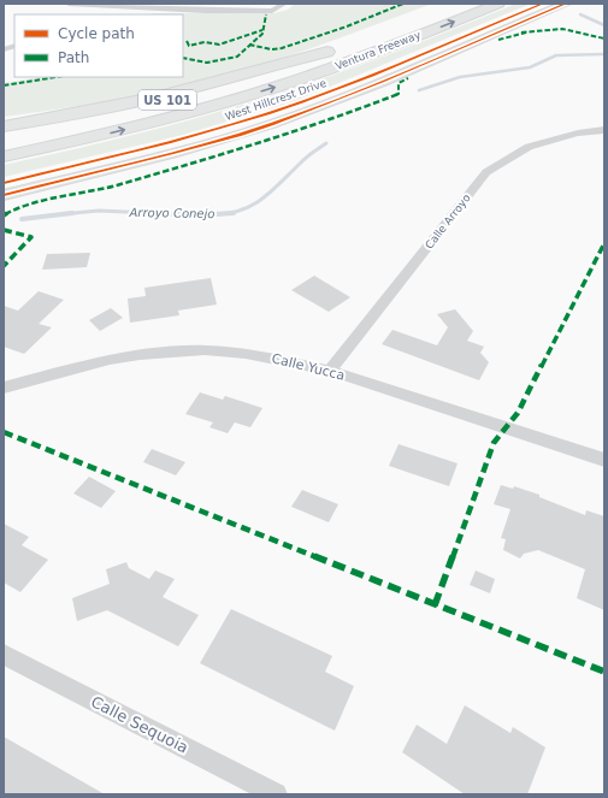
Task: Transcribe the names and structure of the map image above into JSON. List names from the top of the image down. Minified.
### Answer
{"streets":{"highway":["Ventura Freeway","US 101"],"main road":["West Hillcrest Drive"],"street":["Calle Arroyo","Calle Yucca","Calle Sequoia"]},"crossings":[["Calle Arroyo","Calle Yucca"]],"one_way":["Ventura Freeway"],"water":["Arroyo Conejo"],"legend":["Cycle path","Path"]}
